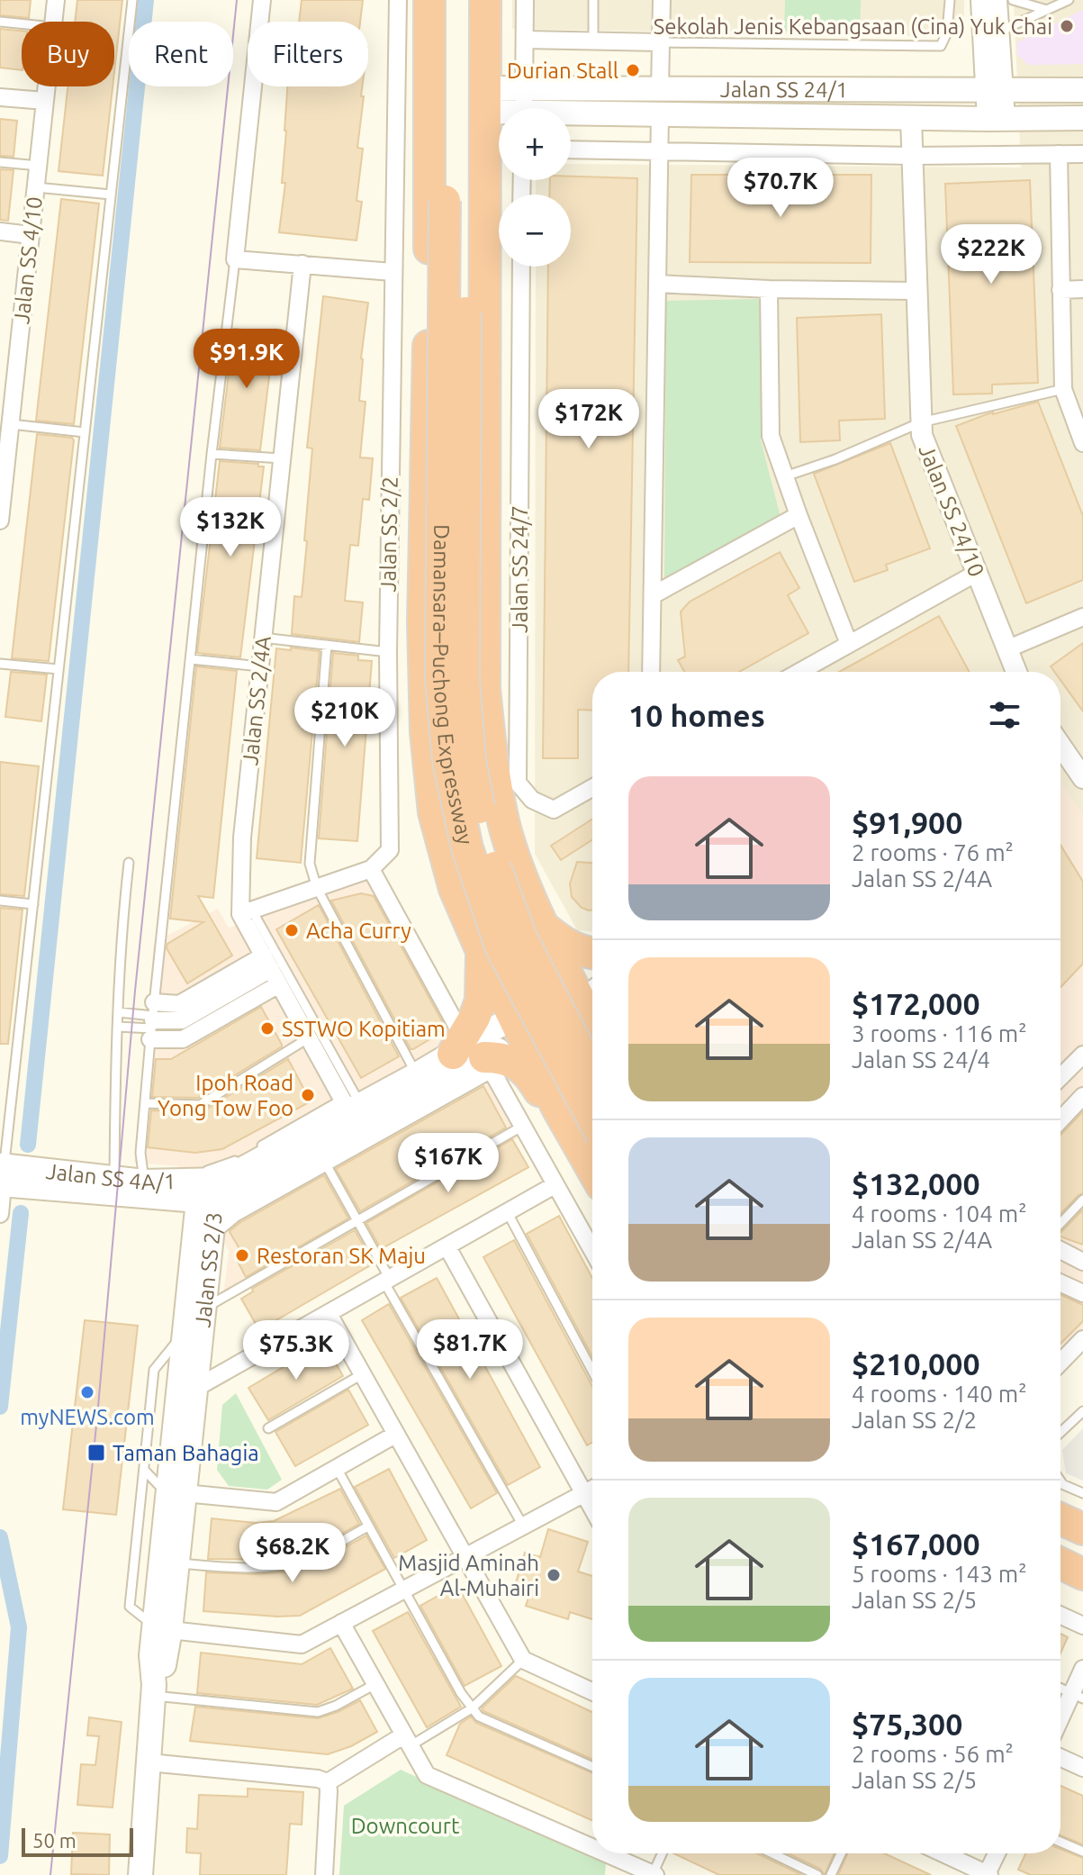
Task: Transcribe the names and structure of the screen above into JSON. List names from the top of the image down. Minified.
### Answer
{"streets":{"highway":["Damansara–Puchong Expressway"],"main road":["Jalan SS 24/1","Jalan SS 4A/1","Jalan SS 2/3"],"street":["Jalan SS 4/10","Jalan SS 24/10","Jalan SS 2/2","Jalan SS 24/7","Jalan SS 2/4A"]},"crossings":[["Jalan SS 24/1","Jalan SS 24/10"],["Jalan SS 2/4A","Jalan SS 2/3"],["Jalan SS 4A/1","Jalan SS 2/3"]],"parks":["Downcourt"],"places":{"other":["Sekolah Jenis Kebangsaan (Cina) Yuk Chai","Durian Stall","Acha Curry","SSTWO Kopitiam","Ipoh Road Yong Tow Foo","Restoran SK Maju","myNEWS.com","Masjid Aminah Al-Muhairi"],"transit":["Taman Bahagia"]},"scale_bar":"50 m","page":{"chip":["Buy","Rent","Filters"],"map_buttons":["+","−"],"price":["$70.7K","$222K","$91.9K","$172K","$132K","$210K","$167K","$81.7K","$75.3K","$68.2K"],"heading":"10 homes","list":[{"name":"$91,900","note":"2 rooms · 76 m² · Jalan SS 2/4A"},{"name":"$172,000","note":"3 rooms · 116 m² · Jalan SS 24/4"},{"name":"$132,000","note":"4 rooms · 104 m² · Jalan SS 2/4A"},{"name":"$210,000","note":"4 rooms · 140 m² · Jalan SS 2/2"},{"name":"$167,000","note":"5 rooms · 143 m² · Jalan SS 2/5"},{"name":"$75,300","note":"2 rooms · 56 m² · Jalan SS 2/5"}],"scale":"50 m"}}
